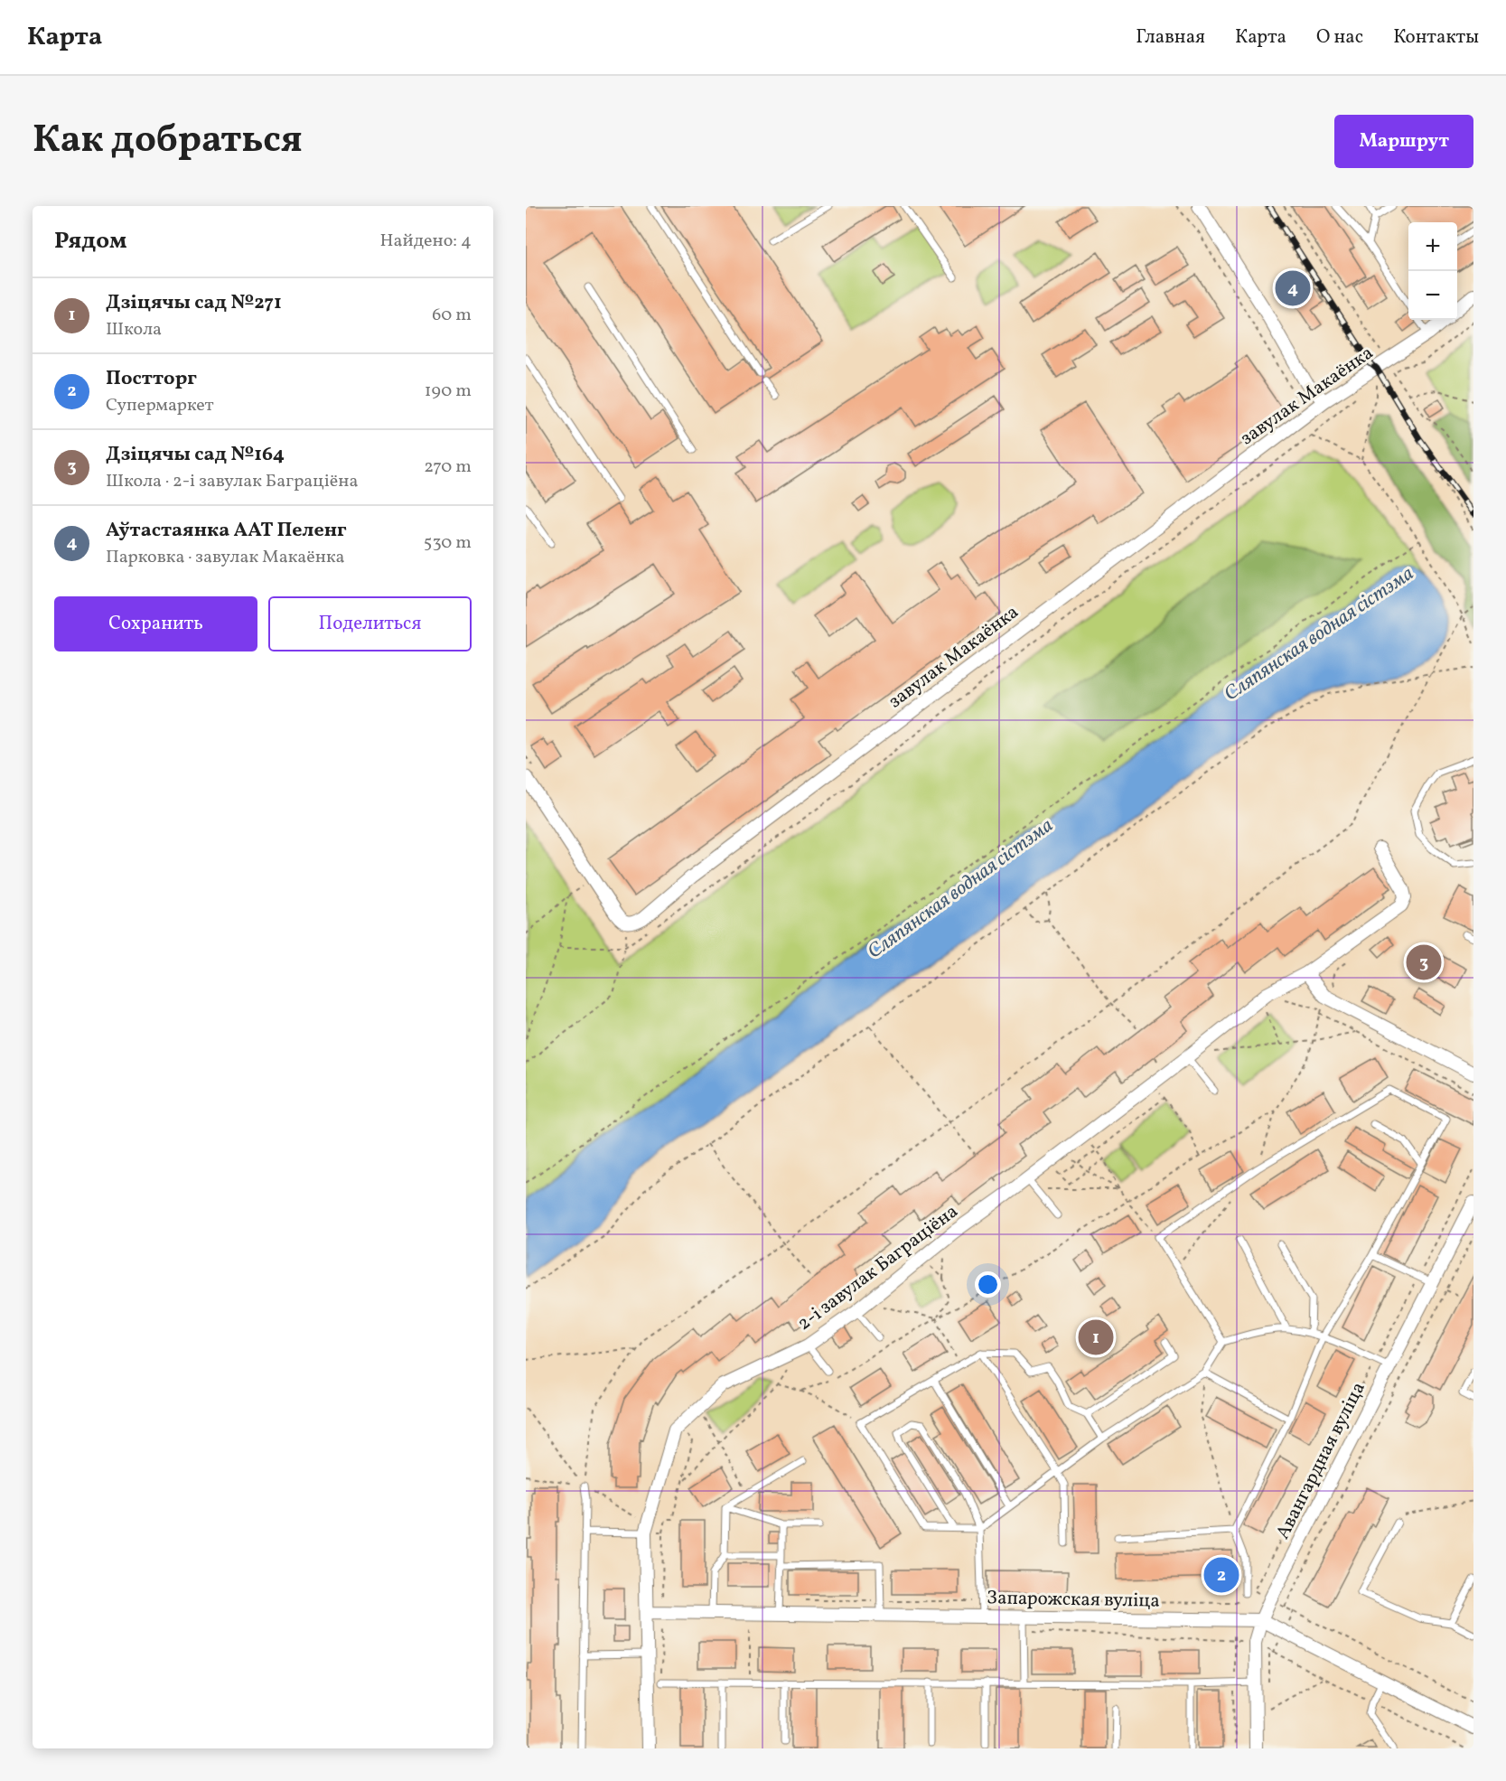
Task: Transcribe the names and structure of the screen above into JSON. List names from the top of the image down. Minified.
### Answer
{"streets":{"street":["завулак Макаёнка","2-і завулак Баграціёна","Авангардная вуліца","Запарожская вуліца"]},"crossings":[["2-і завулак Баграціёна","Запарожская вуліца"],["Авангардная вуліца","Запарожская вуліца"]],"water":["Сляпянская водная сістэма"],"page":{"header":"Карта","nav":["Главная","Карта","О нас","Контакты"],"title":"Как добраться","buttons":["Маршрут",["Сохранить","Поделиться"]],"heading":["Рядом","Найдено: 4"],"map_buttons":["+","−"],"pins":["4","3","1","2"],"list":[{"mark":"1","name":"Дзіцячы сад №271","note":"Школа","value":"60 m"},{"mark":"2","name":"Постторг","note":"Супермаркет","value":"190 m"},{"mark":"3","name":"Дзіцячы сад №164","note":"Школа · 2-і завулак Баграціёна","value":"270 m"},{"mark":"4","name":"Аўтастаянка ААТ Пеленг","note":"Парковка · завулак Макаёнка","value":"530 m"}]}}
